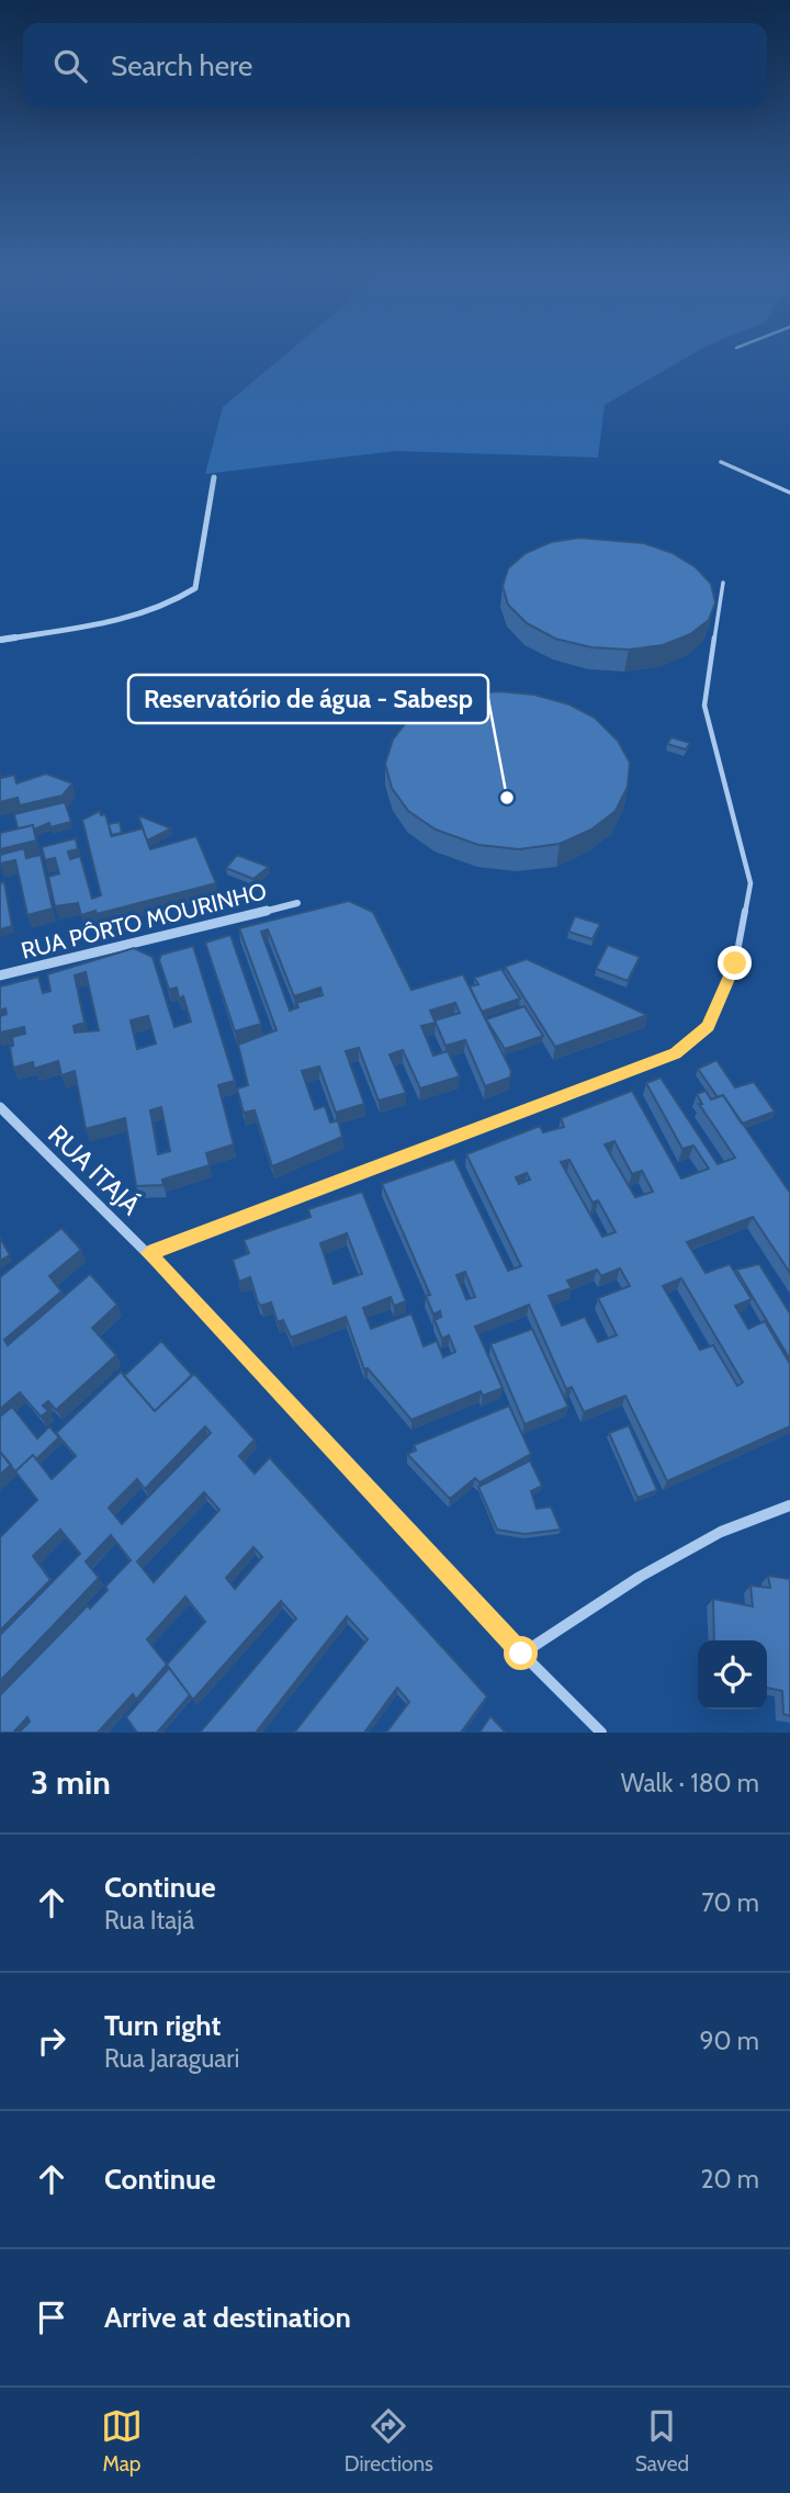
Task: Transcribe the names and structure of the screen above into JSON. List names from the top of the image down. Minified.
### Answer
{"streets":{"street":["RUA PÔRTO MOURINHO","RUA ITAJÁ"]},"places":["Reservatório de água - Sabesp"],"page":{"search":"Search here","heading":["3 min","Walk · 180 m"],"list":[["Continue","Rua Itajá","70 m"],["Turn right","Rua Jaraguari","90 m"],["Continue","20 m"],"Arrive at destination"],"nav":["Map","Directions","Saved"]}}
